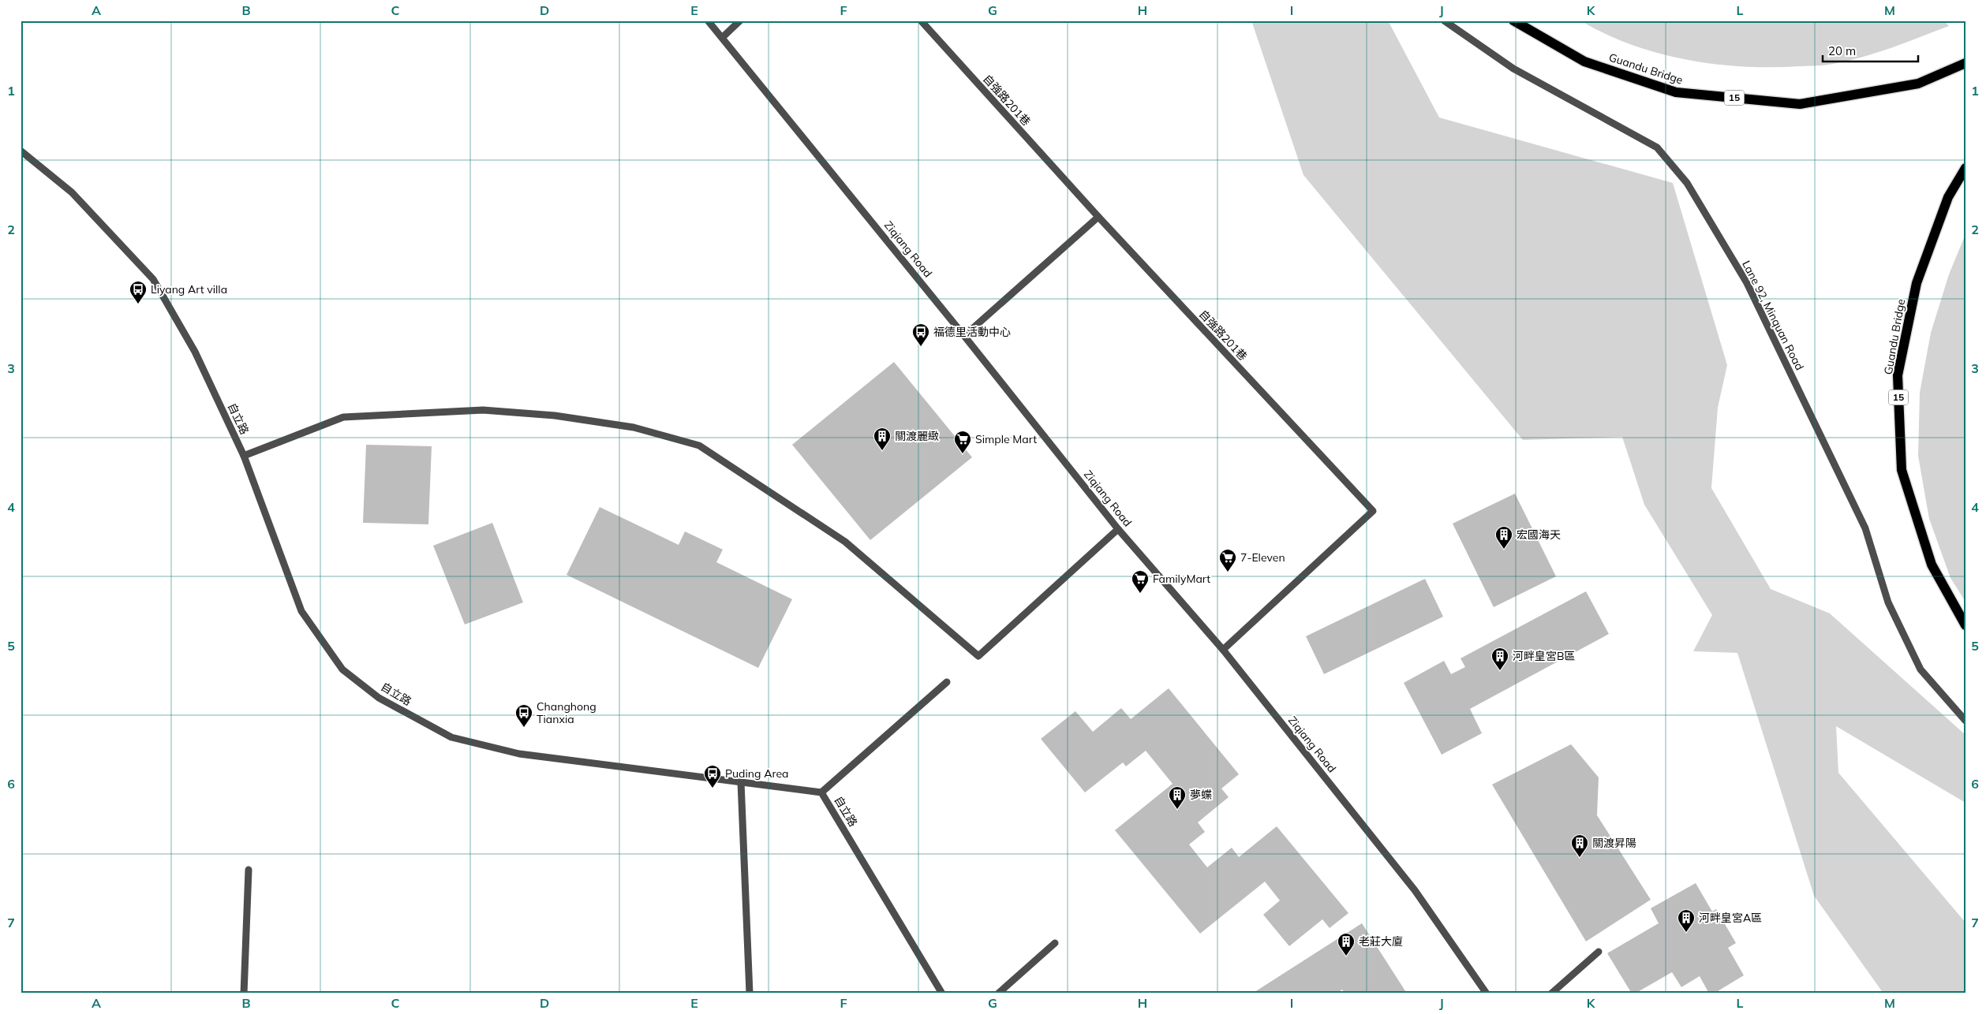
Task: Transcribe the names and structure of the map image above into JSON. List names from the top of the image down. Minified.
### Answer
{"streets":{"main road":["Guandu Bridge","15"],"street":["自強路201巷","Ziqiang Road","Lane 92, Minquan Road","自立路"]},"crossings":[["自強路201巷","Ziqiang Road"]],"places":{"bus stop":["Liyang Art villa","福德里活動中心","Changhong Tianxia","Puding Area"],"building":["關渡麗緻","宏國海天","河畔皇宮B區","夢蝶","關渡昇陽","河畔皇宮A區","老莊大廈"],"supermarket":["Simple Mart","7-Eleven","FamilyMart"]},"scale_bar":"20 m","grid":{"columns":["A","B","C","D","E","F","G","H","I","J","K","L","M"],"rows":["1","2","3","4","5","6","7"]}}
